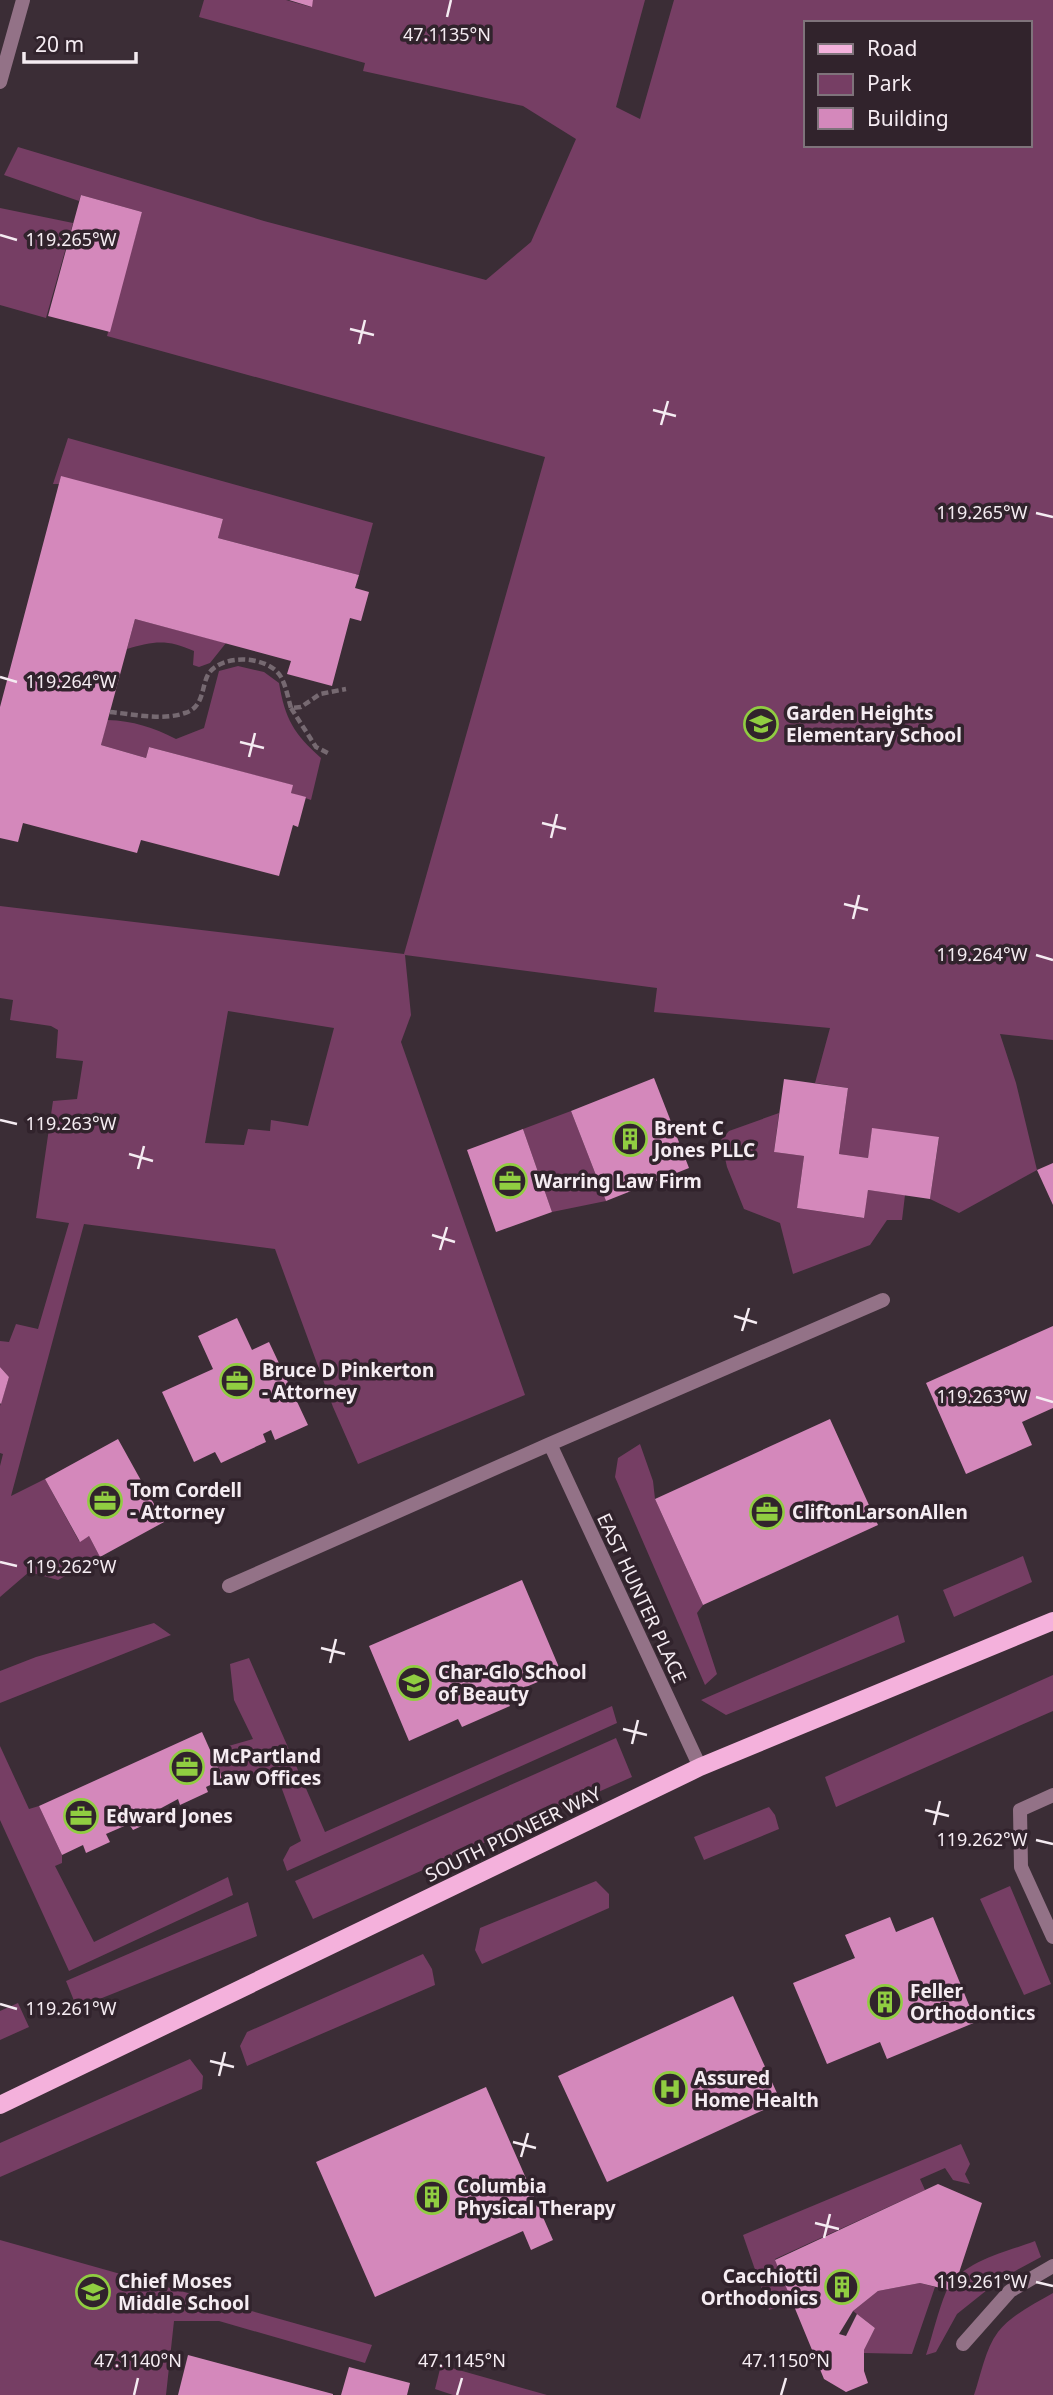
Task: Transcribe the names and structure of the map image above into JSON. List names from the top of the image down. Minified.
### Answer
{"streets":{"main road":["SOUTH PIONEER WAY"],"street":["EAST HUNTER PLACE"]},"crossings":[["EAST HUNTER PLACE","SOUTH PIONEER WAY"]],"places":{"school or university":["Garden Heights Elementary School","Char-Glo School of Beauty","Chief Moses Middle School"],"building":["Brent C Jones PLLC","Feller Orthodontics","Columbia Physical Therapy","Cacchiotti Orthodonics"],"office":["Warring Law Firm","Bruce D Pinkerton - Attorney","Tom Cordell - Attorney","CliftonLarsonAllen","McPartland Law Offices","Edward Jones"],"hospital":["Assured Home Health"]},"legend":["Road","Park","Building"],"scale_bar":"20 m","coordinates":["47.1135°N","119.265°W","119.264°W","119.263°W","119.262°W","119.261°W","47.1140°N","47.1145°N","47.1150°N"]}
